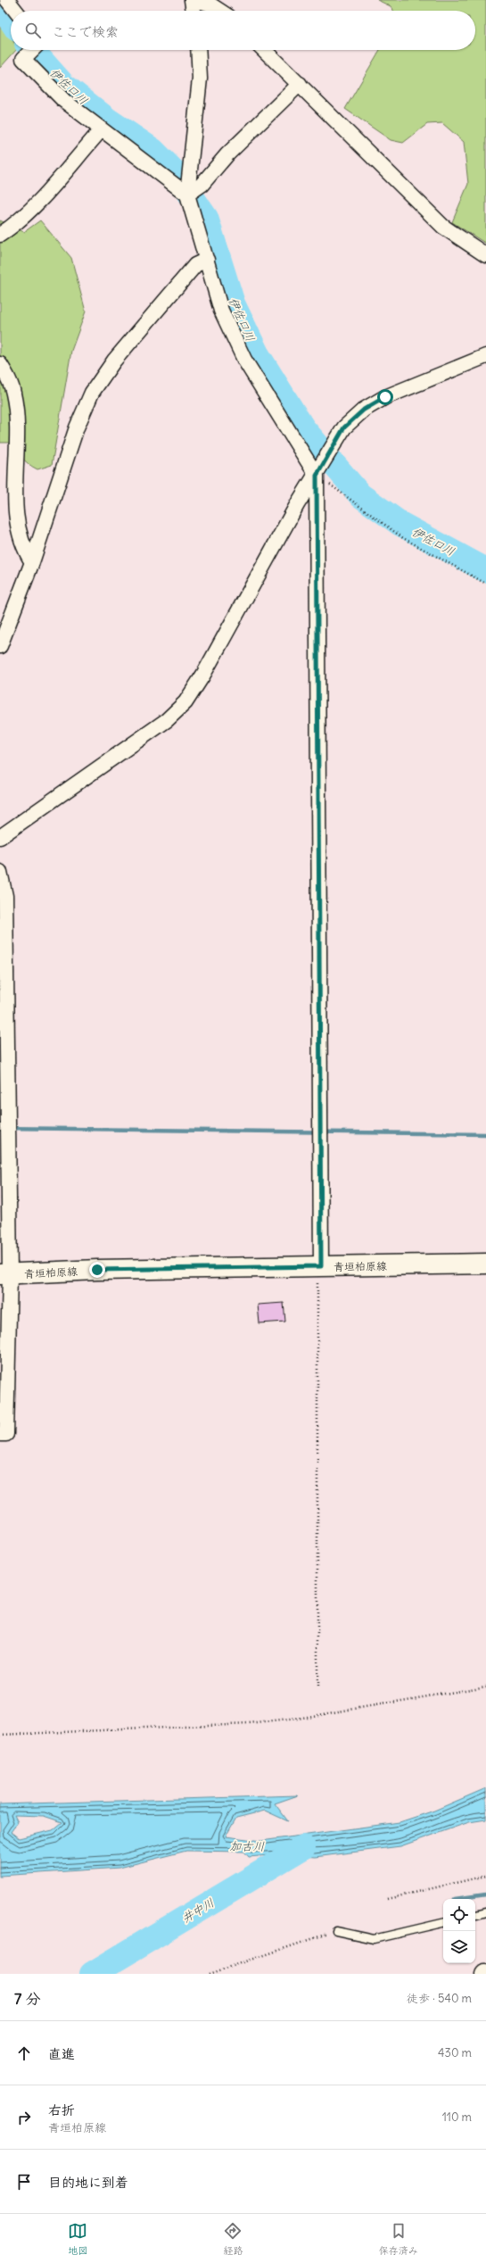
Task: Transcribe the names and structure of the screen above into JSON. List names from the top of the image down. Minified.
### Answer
{"streets":{"main road":["青垣柏原線"]},"water":["伊佐口川","加古川","井中川"],"page":{"search":"ここで検索","heading":["7 分","徒歩 · 540 m"],"list":[["直進","430 m"],["右折","青垣柏原線","110 m"],"目的地に到着"],"nav":["地図","経路","保存済み"]}}
